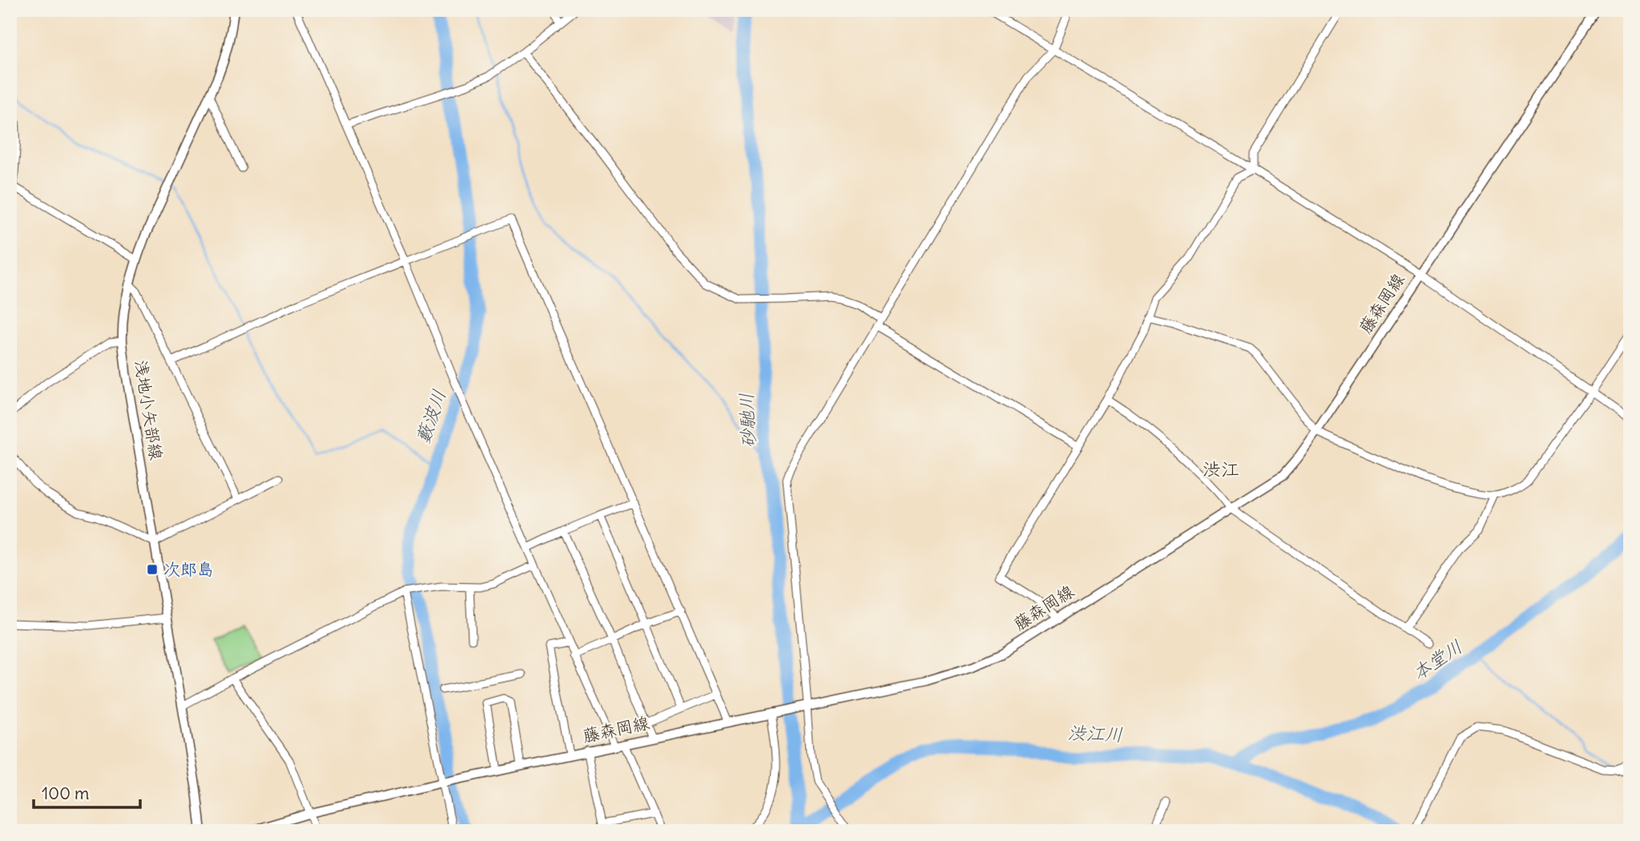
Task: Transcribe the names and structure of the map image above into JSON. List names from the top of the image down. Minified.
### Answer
{"streets":{"main road":["藤森岡線","浅地小矢部線"]},"districts":["渋江"],"water":["藪波川","砂馳川","本堂川","渋江川"],"places":{"transit":["次郎島"]},"scale_bar":"100 m"}
